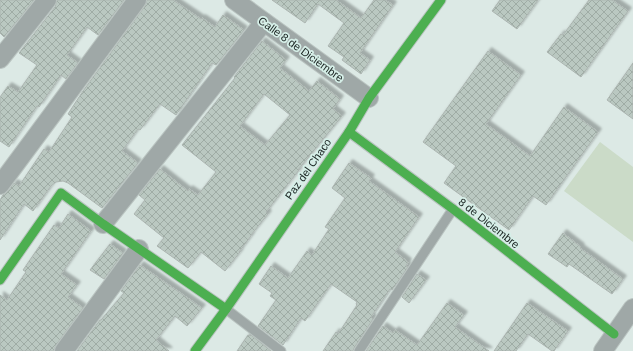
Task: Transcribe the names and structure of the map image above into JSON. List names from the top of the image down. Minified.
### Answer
{"streets":{"street":["Calle 8 de Diciembre","Paz del Chaco","8 de Diciembre"]},"crossings":[["Calle 8 de Diciembre","Paz del Chaco"],["Paz del Chaco","8 de Diciembre"]]}
